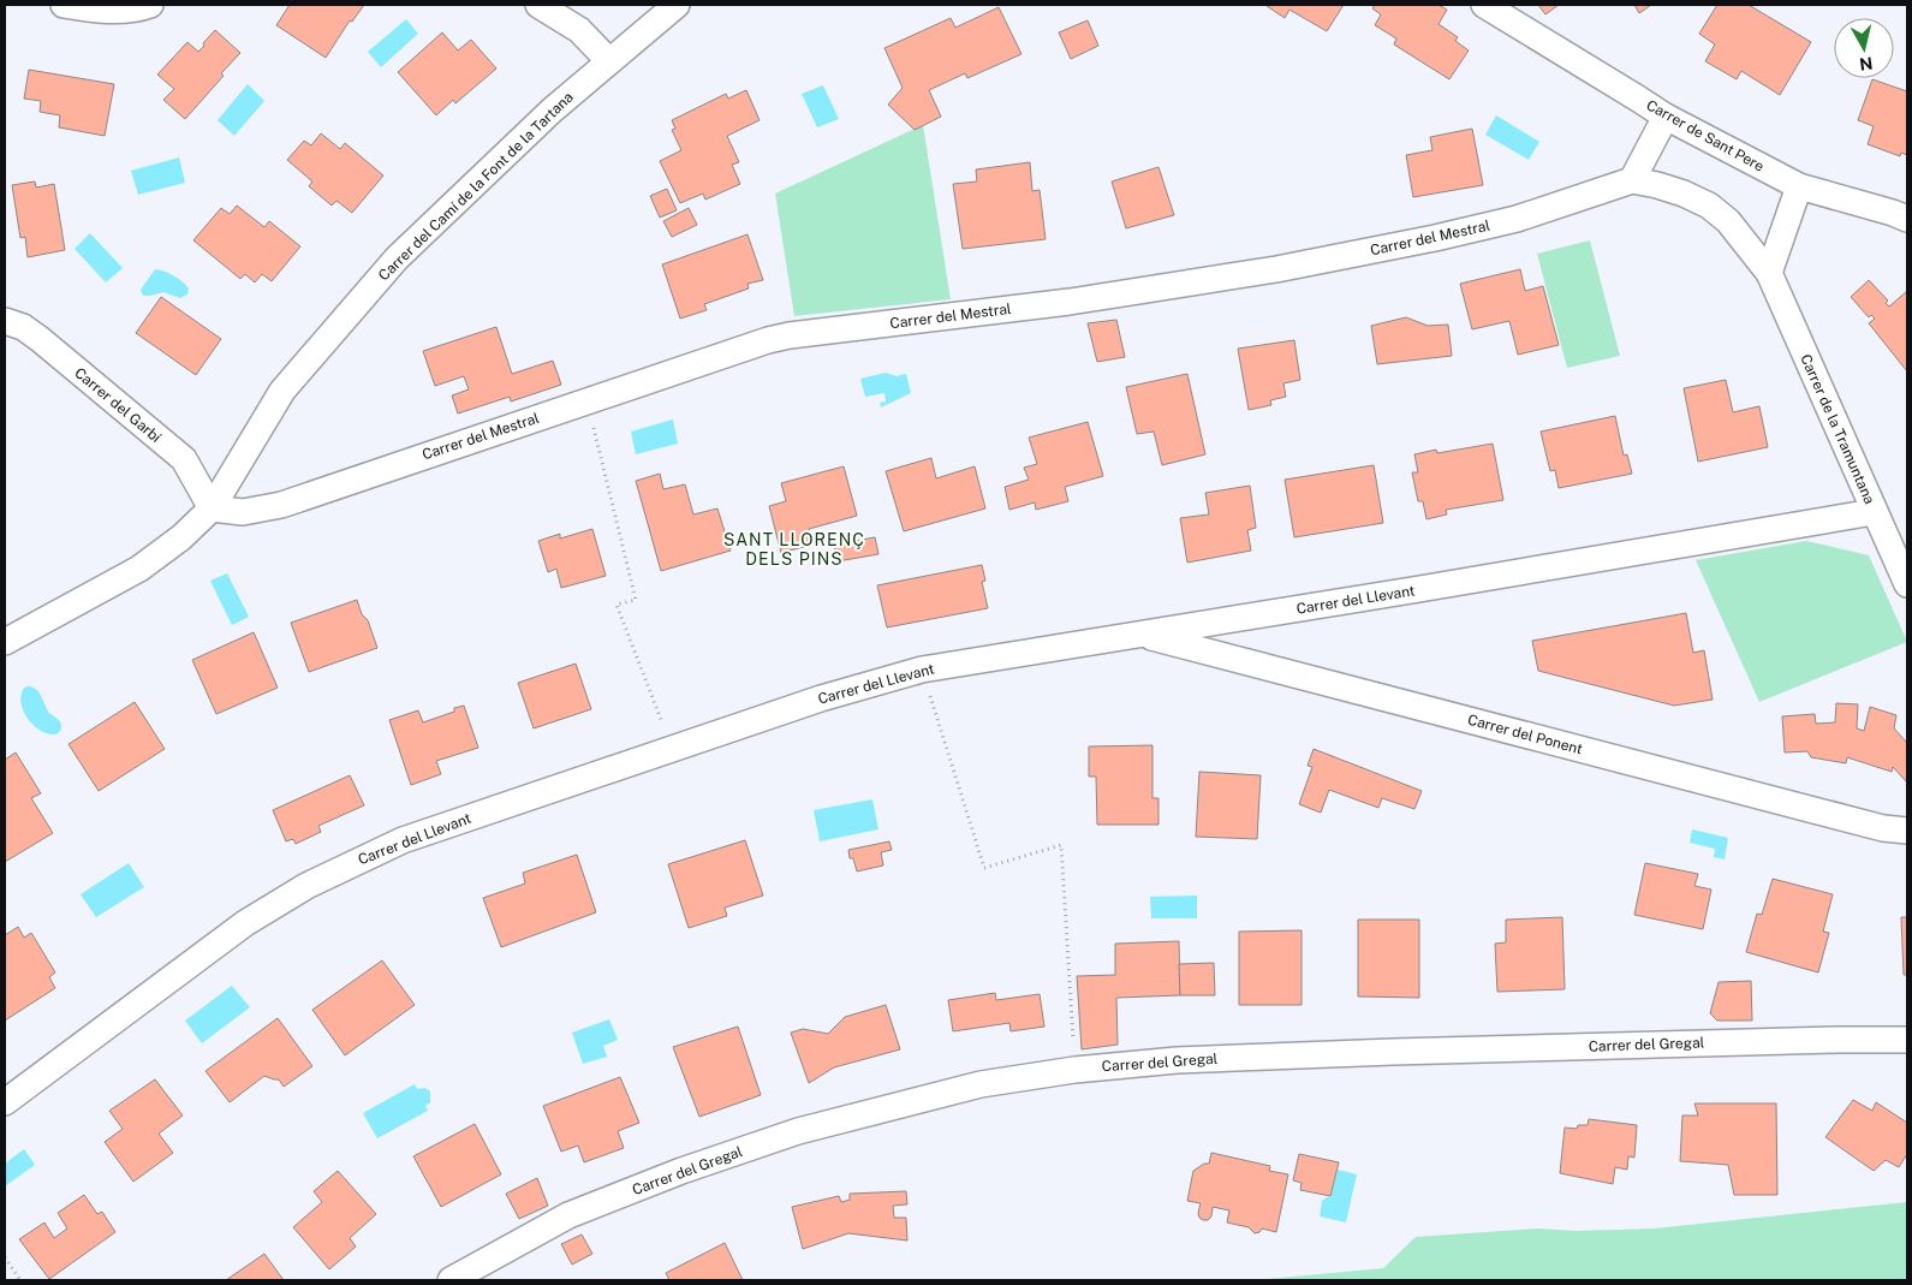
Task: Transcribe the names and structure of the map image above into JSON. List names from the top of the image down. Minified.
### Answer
{"streets":{"street":["Carrer de Sant Pere","Carrer del Camí de la Font de la Tartana","Carrer del Mestral","Carrer del Garbí","Carrer de la Tramuntana","Carrer del Llevant","Carrer del Ponent","Carrer del Gregal"]},"crossings":[["Carrer del Camí de la Font de la Tartana","Carrer del Mestral"],["Carrer del Camí de la Font de la Tartana","Carrer del Garbí"],["Carrer del Mestral","Carrer del Garbí"],["Carrer del Mestral","Carrer de la Tramuntana"],["Carrer de la Tramuntana","Carrer del Llevant"],["Carrer del Llevant","Carrer del Ponent"]],"districts":["SANT LLORENÇ DELS PINS"],"north":"bottom"}
